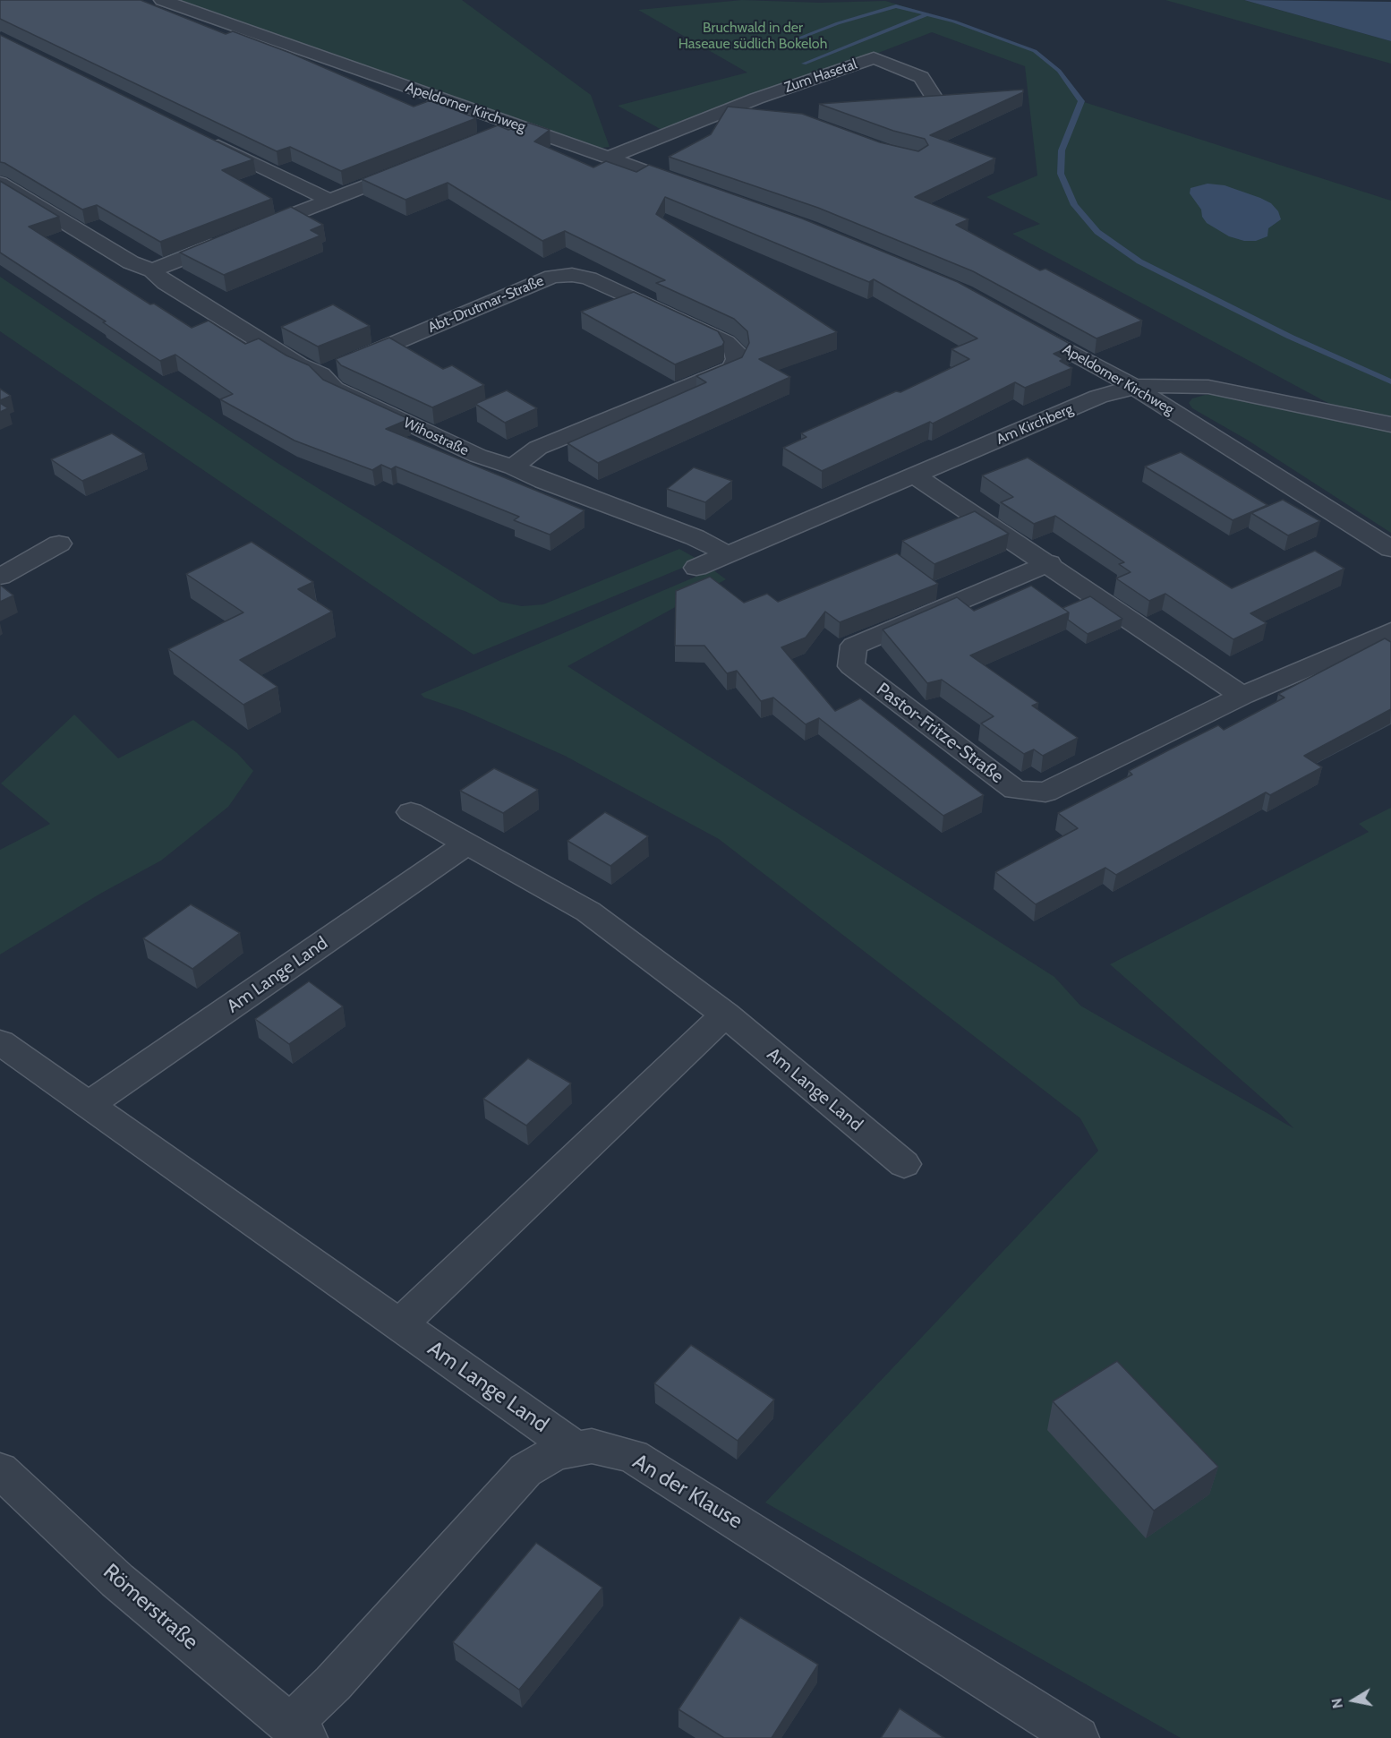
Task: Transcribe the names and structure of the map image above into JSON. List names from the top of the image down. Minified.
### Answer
{"streets":{"street":["Zum Hasetal","Apeldorner Kirchweg","Abt-Drutmar-Straße","Am Kirchberg","Wihostraße","Pastor-Fritze-Straße","Am Lange Land","An der Klause","Römerstraße"]},"crossings":[["Zum Hasetal","Apeldorner Kirchweg"],["Apeldorner Kirchweg","Am Kirchberg"],["Abt-Drutmar-Straße","Wihostraße"],["Am Kirchberg","Wihostraße"],["Am Lange Land","An der Klause"],["An der Klause","Römerstraße"]],"parks":["Bruchwald in der Haseaue südlich Bokeloh"],"north":"left"}
